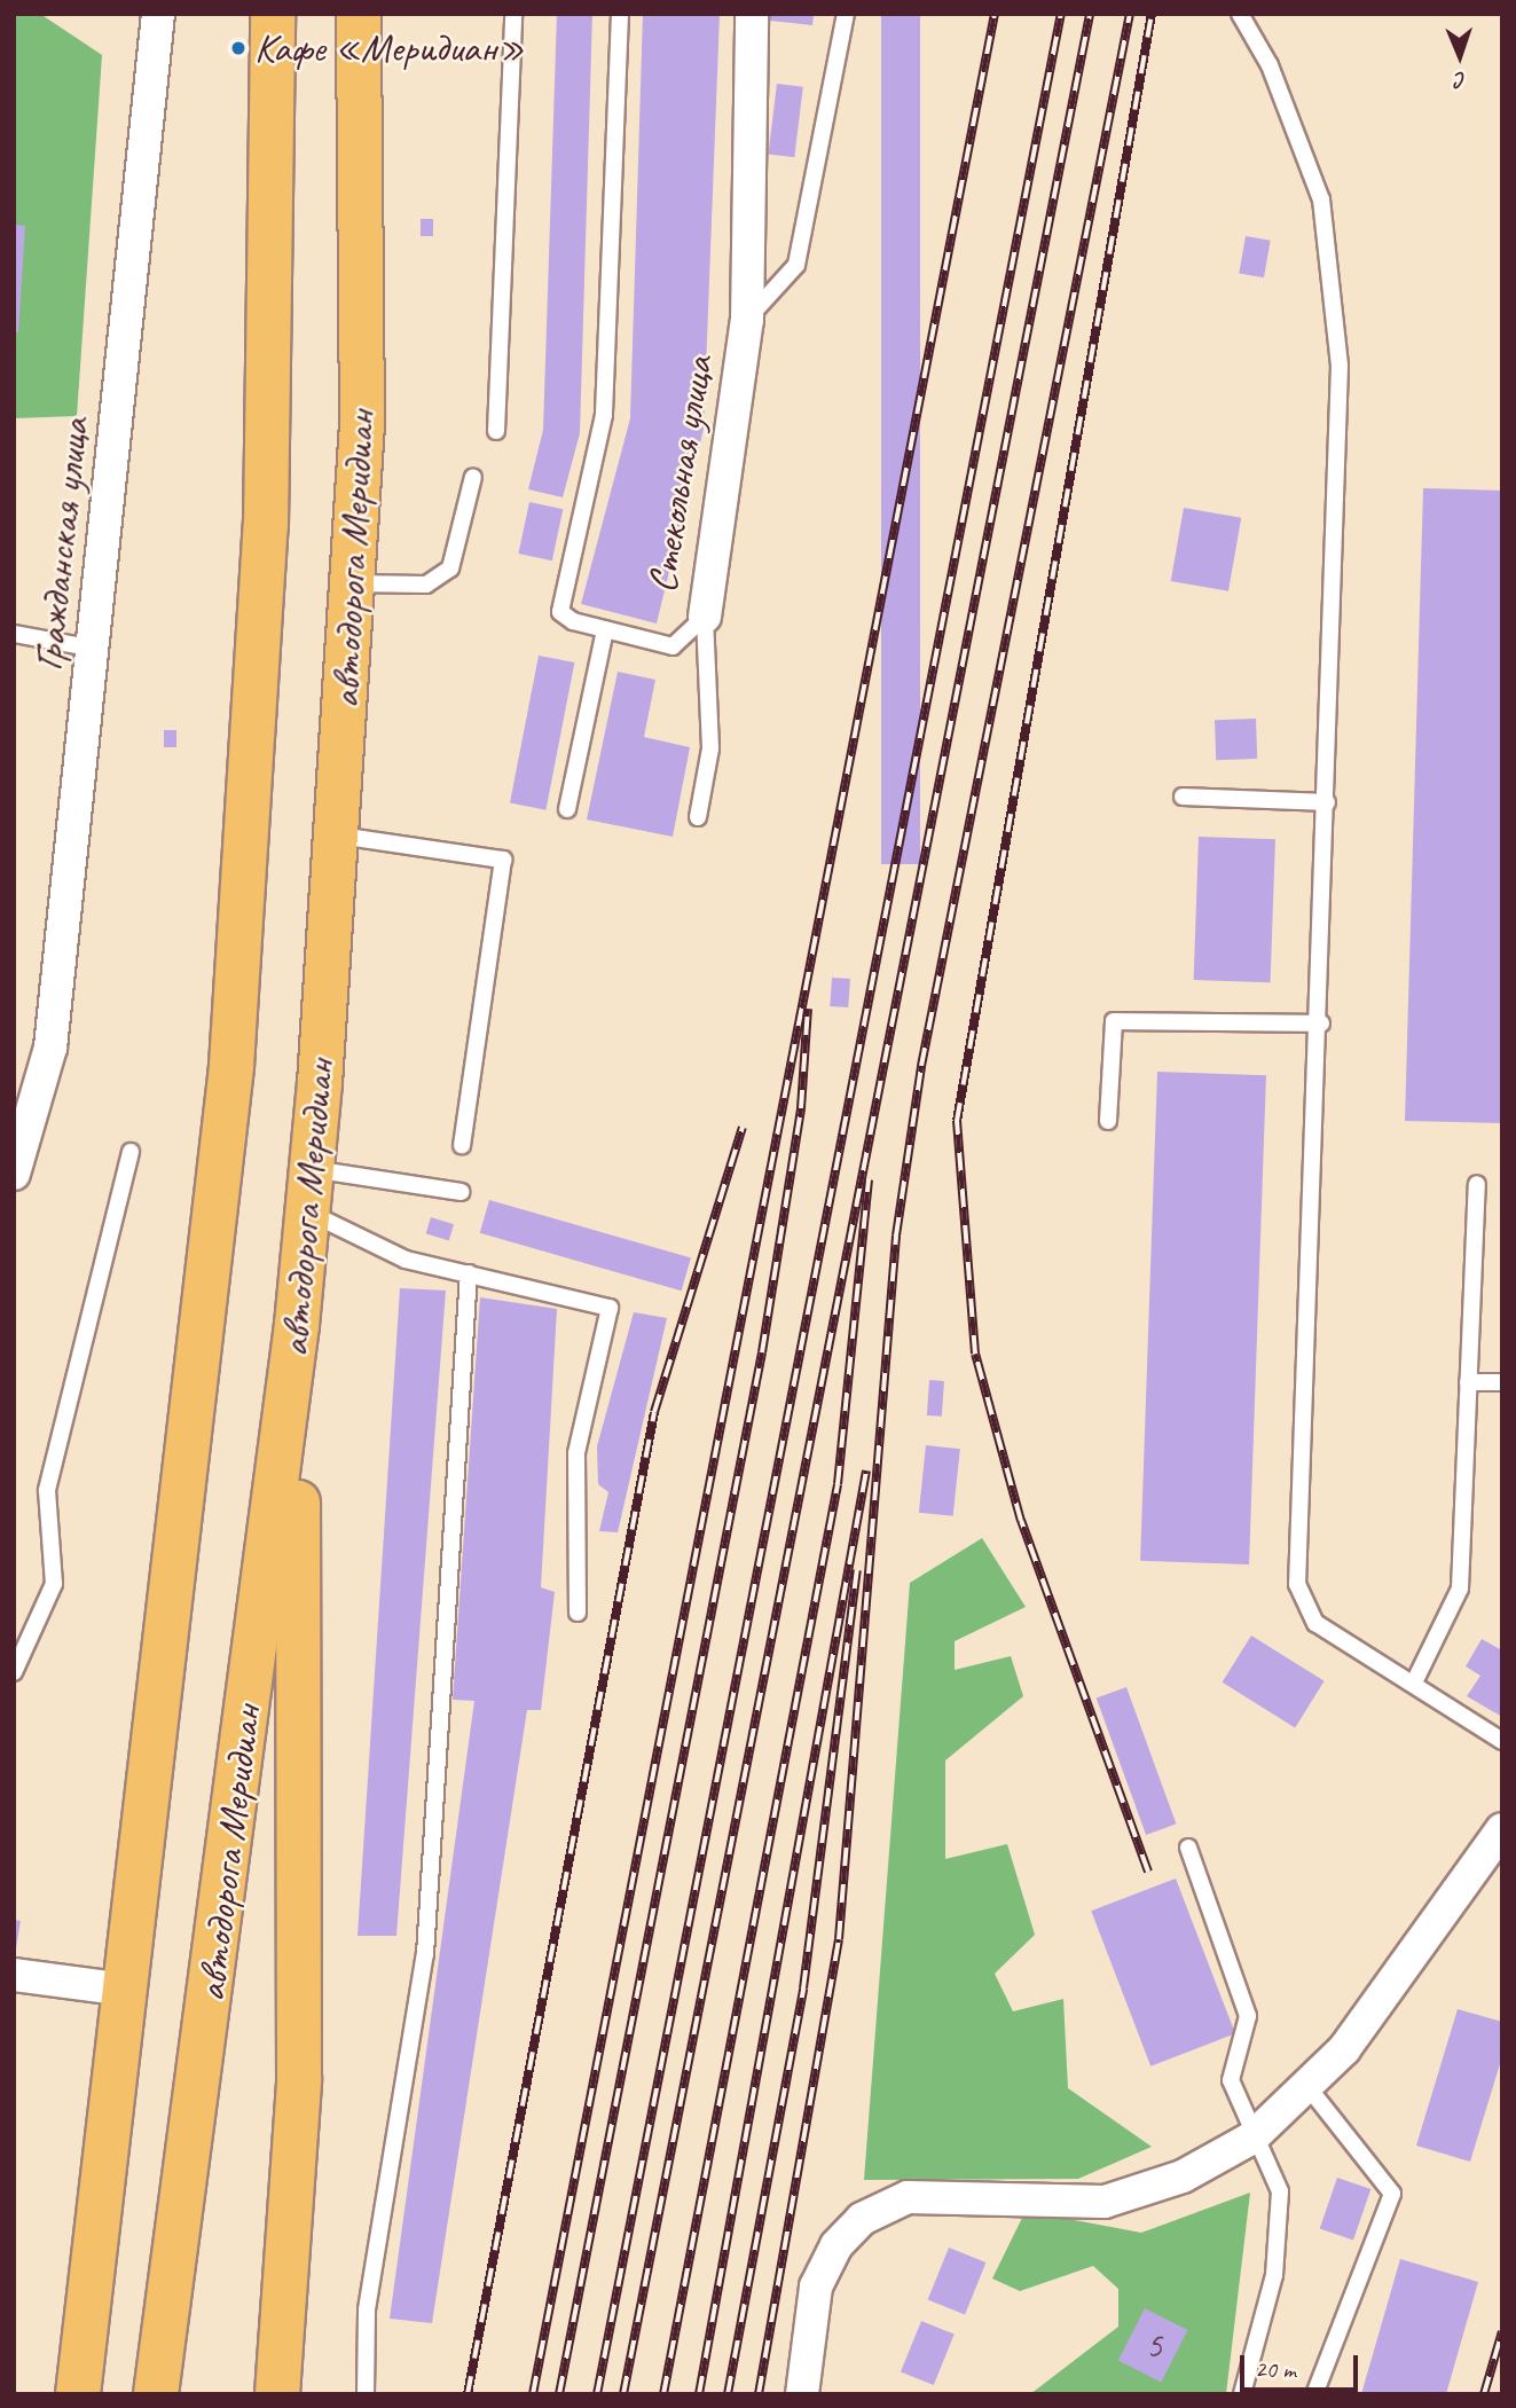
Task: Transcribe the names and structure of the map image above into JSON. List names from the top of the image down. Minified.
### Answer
{"streets":{"main road":["автодорога Меридиан"],"street":["Стекольная улица","Гражданская улица"]},"places":["Кафе «Меридиан»"],"house_numbers":["5"],"scale_bar":"20 m","north":"bottom"}
